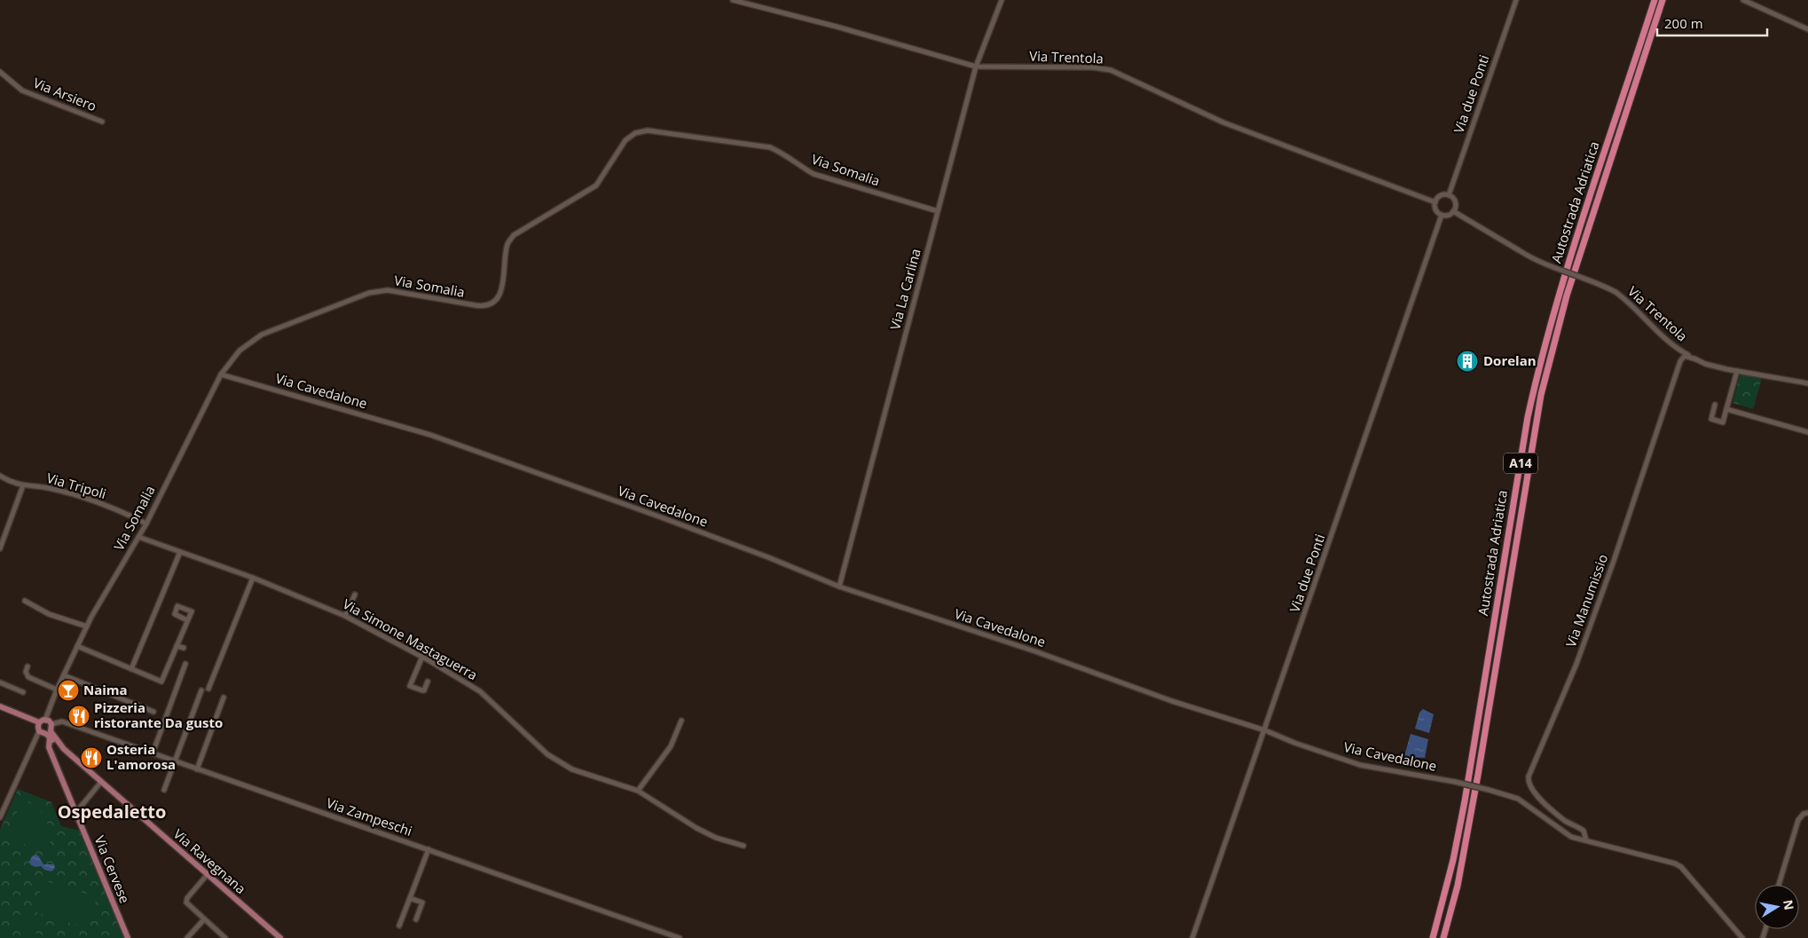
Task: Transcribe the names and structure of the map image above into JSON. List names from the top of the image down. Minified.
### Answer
{"streets":{"highway":["Autostrada Adriatica","A14"],"main road":["Via Ravegnana","Via Cervese"],"street":["Via Trentola","Via due Ponti","Via Arsiero","Via Somalia","Via La Carlina","Via Cavedalone","Via Tripoli","Via Manumissio","Via Simone Mastaguerra","Via Zampeschi"]},"crossings":[["Via Trentola","Via due Ponti"],["Via Trentola","Via La Carlina"],["Via Trentola","Via Manumissio"],["Via due Ponti","Via Cavedalone"],["Via Somalia","Via La Carlina"],["Via Somalia","Via Cavedalone"],["Via Somalia","Via Tripoli"],["Via Somalia","Via Simone Mastaguerra"],["Via Somalia","Via Zampeschi"],["Via Somalia","Via Ravegnana"],["Via Somalia","Via Cervese"],["Via La Carlina","Via Cavedalone"],["Via Cavedalone","Via Manumissio"],["Via Zampeschi","Via Ravegnana"],["Via Zampeschi","Via Cervese"],["Via Ravegnana","Via Cervese"]],"districts":["Ospedaletto"],"places":{"building":["Dorelan"],"bar":["Naima"],"restaurant":["Pizzeria ristorante Da gusto","Osteria L'amorosa"]},"scale_bar":"200 m","north":"right"}
